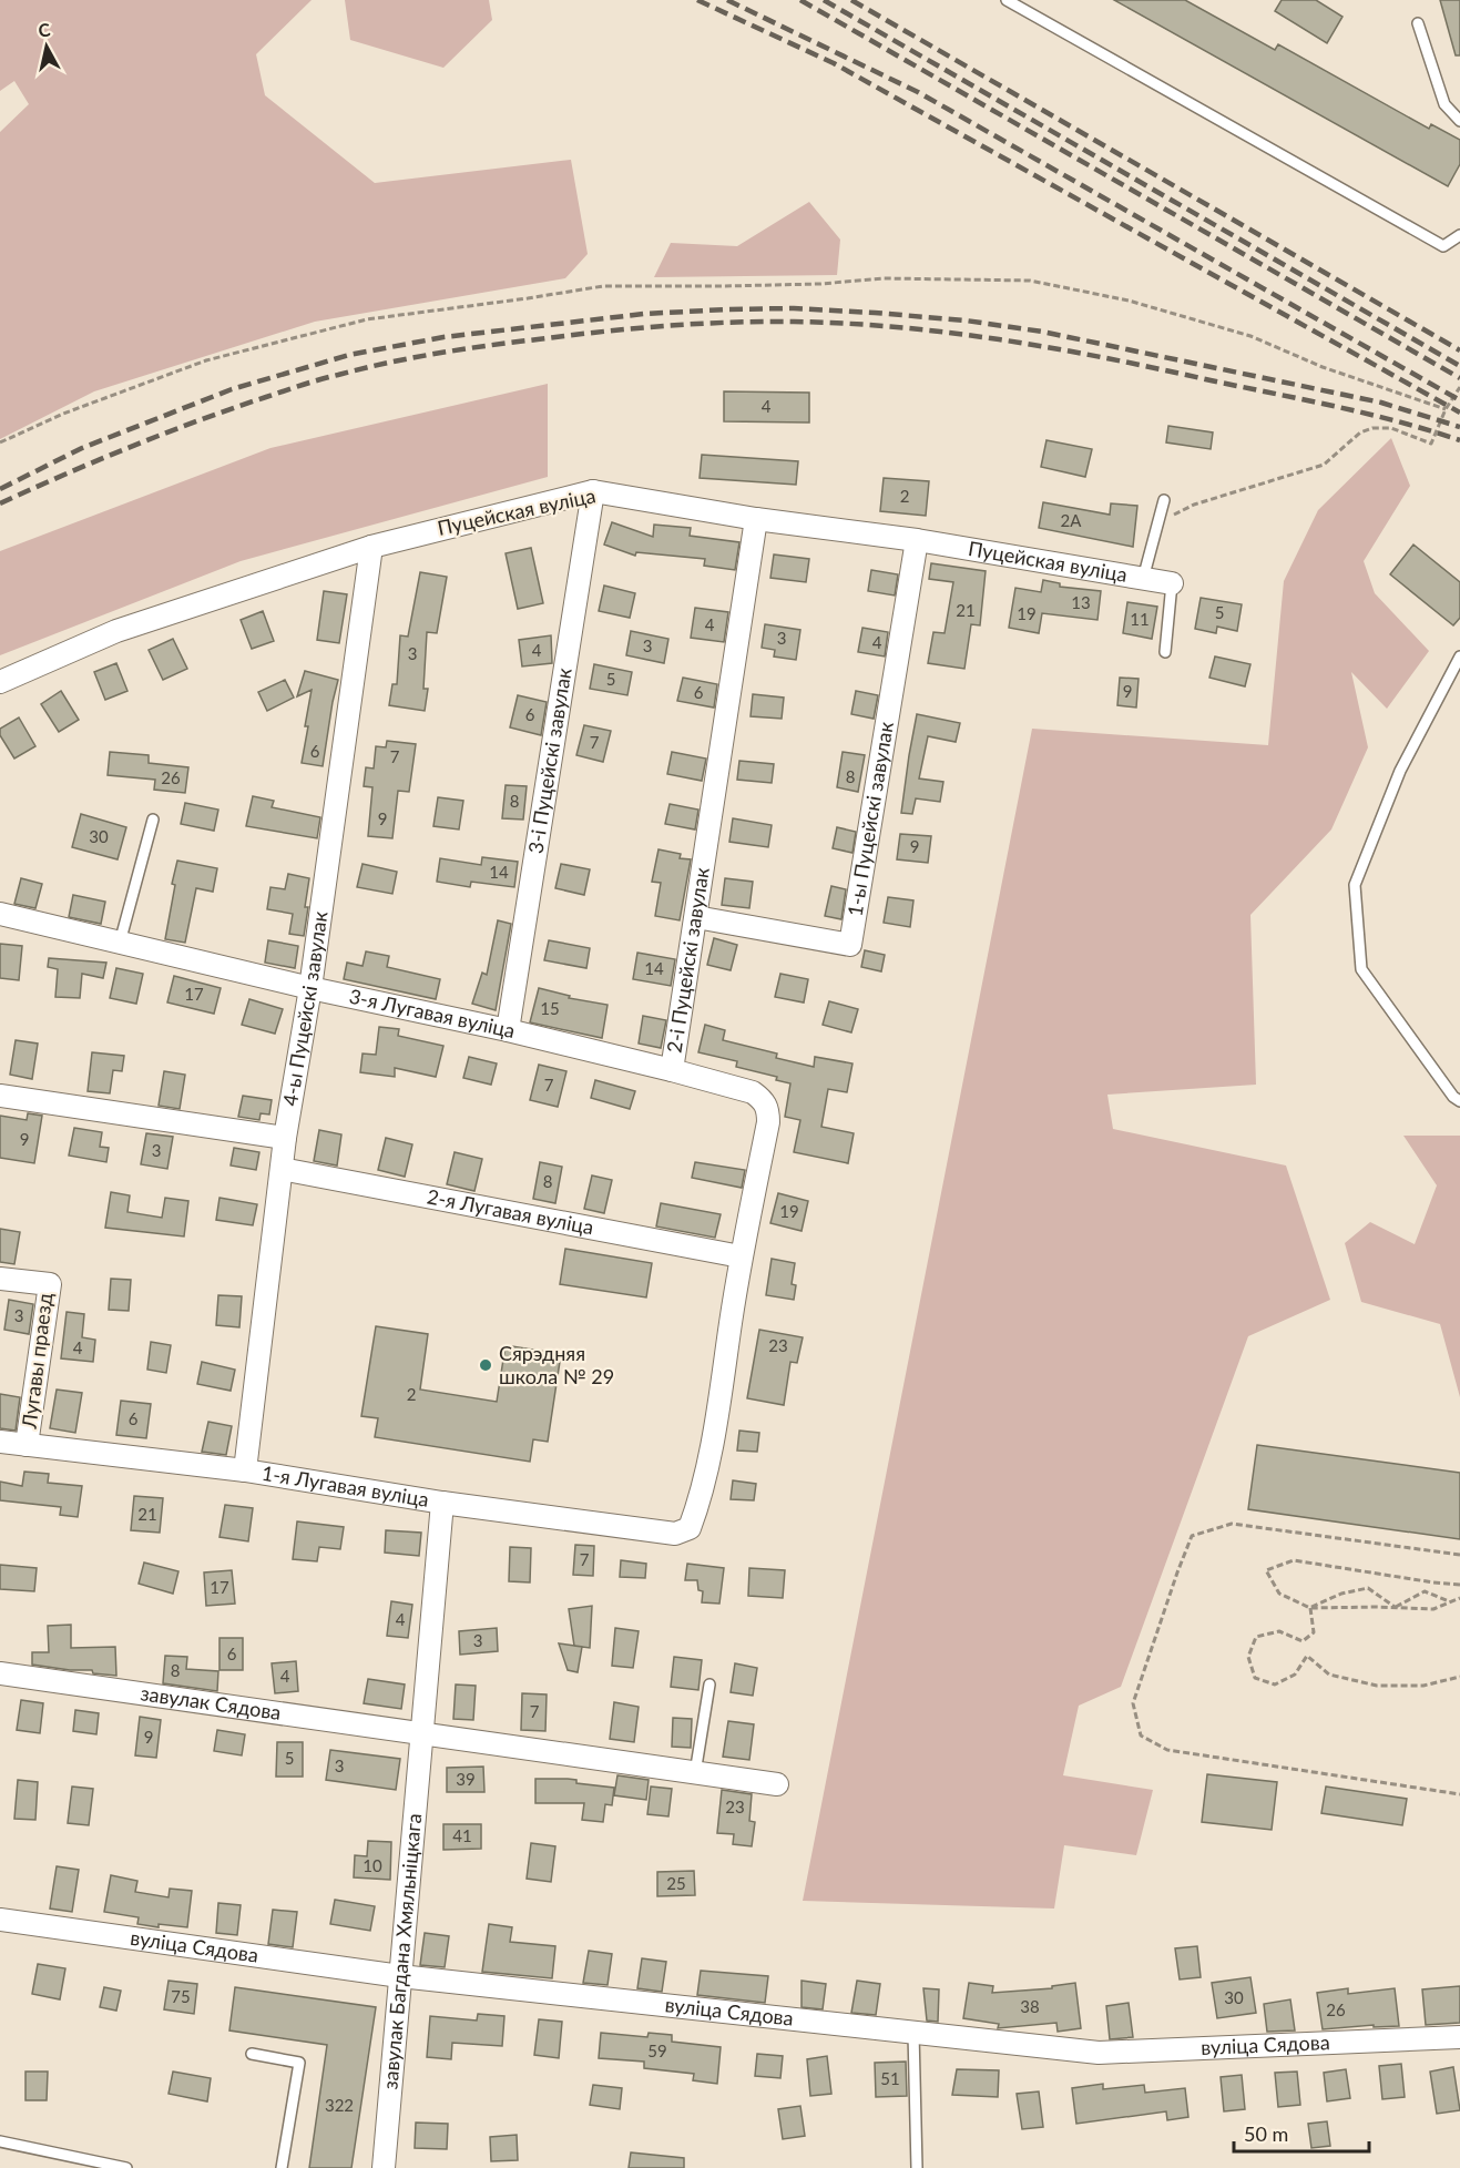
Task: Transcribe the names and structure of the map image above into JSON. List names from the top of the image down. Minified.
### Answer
{"streets":{"street":["Пуцейская вуліца","3-і Пуцейскі завулак","1-ы Пуцейскі завулак","2-і Пуцейскі завулак","4-ы Пуцейскі завулак","3-я Лугавая вуліца","2-я Лугавая вуліца","Лугавы праезд","1-я Лугавая вуліца","завулак Сядова","вуліца Сядова","завулак Багдана Хмяльніцкага"]},"crossings":[["Пуцейская вуліца","3-і Пуцейскі завулак"],["Пуцейская вуліца","1-ы Пуцейскі завулак"],["Пуцейская вуліца","2-і Пуцейскі завулак"],["Пуцейская вуліца","4-ы Пуцейскі завулак"],["3-і Пуцейскі завулак","3-я Лугавая вуліца"],["1-ы Пуцейскі завулак","2-і Пуцейскі завулак"],["2-і Пуцейскі завулак","3-я Лугавая вуліца"],["2-і Пуцейскі завулак","2-я Лугавая вуліца"],["2-і Пуцейскі завулак","1-я Лугавая вуліца"],["4-ы Пуцейскі завулак","3-я Лугавая вуліца"],["4-ы Пуцейскі завулак","2-я Лугавая вуліца"],["4-ы Пуцейскі завулак","1-я Лугавая вуліца"],["Лугавы праезд","1-я Лугавая вуліца"],["1-я Лугавая вуліца","завулак Багдана Хмяльніцкага"],["завулак Сядова","завулак Багдана Хмяльніцкага"],["вуліца Сядова","завулак Багдана Хмяльніцкага"]],"places":["Сярэдняя школа № 29"],"house_numbers":["4","2","2А","13","21","5","19","11","4","3","4","3","4","3","5","9","6","6","7","6","7","8","26","8","9","30","9","14","14","17","15","7","9","3","8","19","3","23","4","2","6","21","7","17","4","3","6","8","4","7","9","5","3","39","23","41","10","25","75","30","38","26","59","51","322"],"scale_bar":"50 m","north":"top"}
